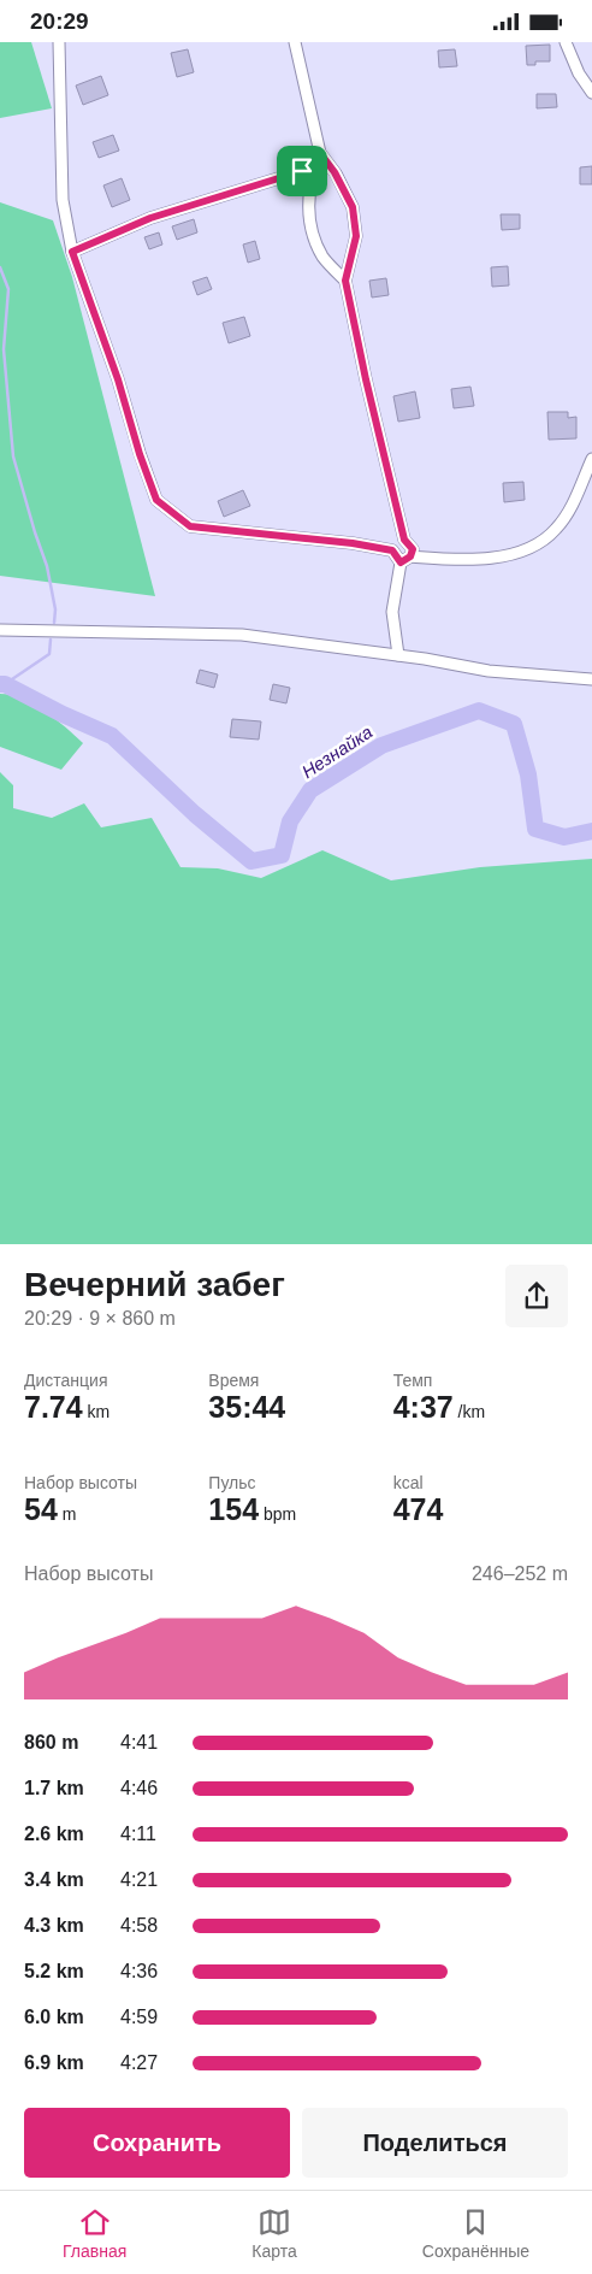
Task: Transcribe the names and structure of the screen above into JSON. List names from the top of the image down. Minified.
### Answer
{"water":["Незнайка"],"page":{"status":"20:29","heading":["Вечерний забег","20:29 · 9 × 860 m"],"stats":[["Дистанция","7.74 km"],["Время","35:44"],["Темп","4:37 /km"],["Набор высоты","54 m"],["Пульс","154 bpm"],["kcal","474"]],"chart":["Набор высоты","246–252 m"],"list":[{"name":"860 m","note":"4:41"},{"name":"1.7 km","note":"4:46"},{"name":"2.6 km","note":"4:11"},{"name":"3.4 km","note":"4:21"},{"name":"4.3 km","note":"4:58"},{"name":"5.2 km","note":"4:36"},{"name":"6.0 km","note":"4:59"},{"name":"6.9 km","note":"4:27"}],"buttons":["Сохранить","Поделиться"],"tabs":["Главная","Карта","Сохранённые"]}}
